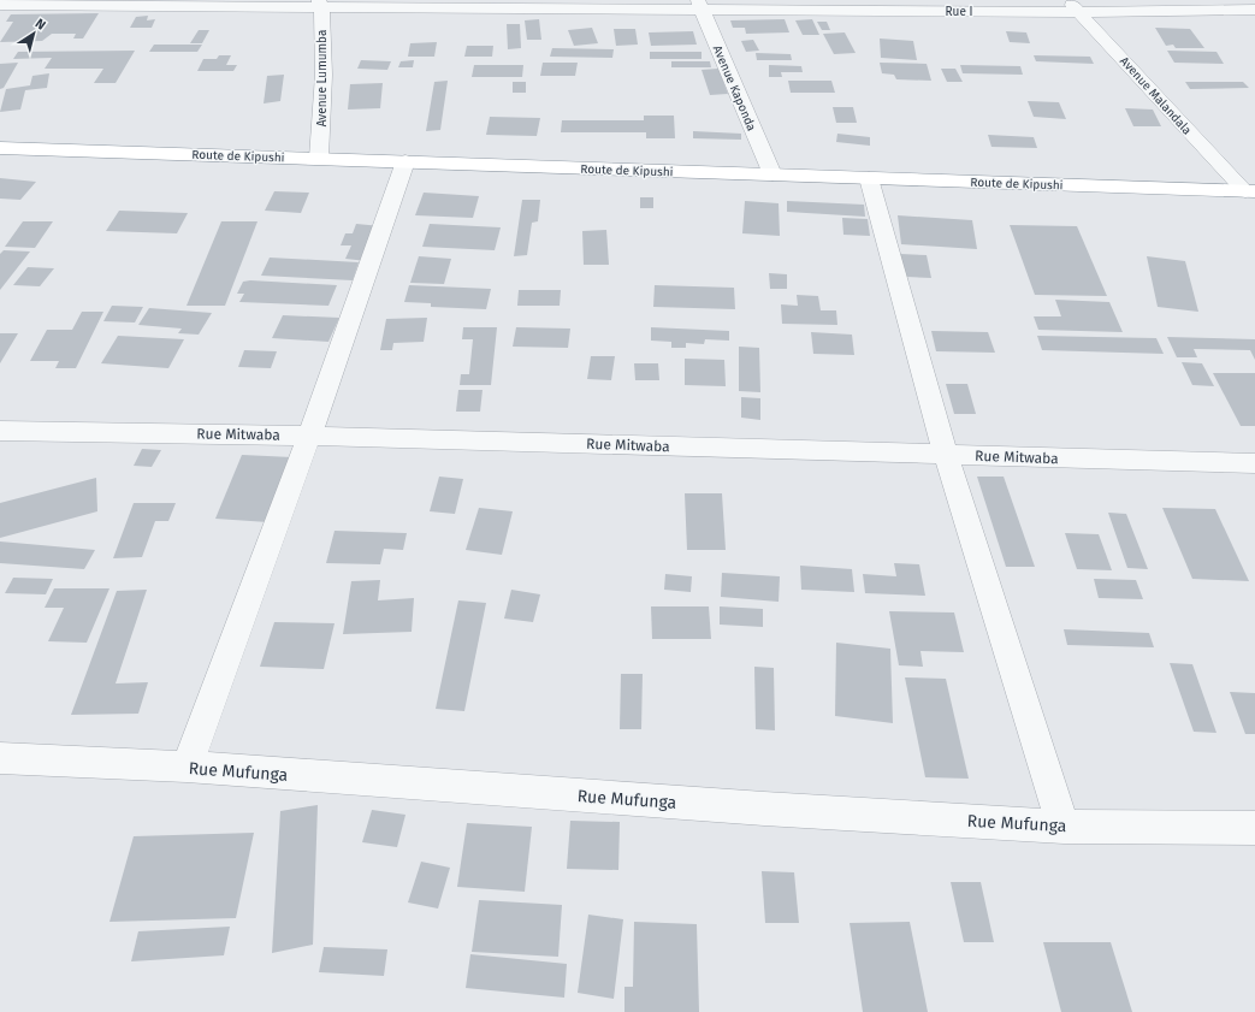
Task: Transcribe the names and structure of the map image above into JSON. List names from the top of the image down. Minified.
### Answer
{"streets":{"highway":["Route de Kipushi"],"street":["Rue I","Avenue Lumumba","Avenue Kaponda","Avenue Malandala","Rue Mitwaba","Rue Mufunga"]},"crossings":[["Rue I","Avenue Lumumba"],["Rue I","Avenue Kaponda"],["Rue I","Avenue Malandala"],["Avenue Lumumba","Route de Kipushi"],["Avenue Kaponda","Route de Kipushi"],["Avenue Malandala","Route de Kipushi"]],"north":"top right"}
